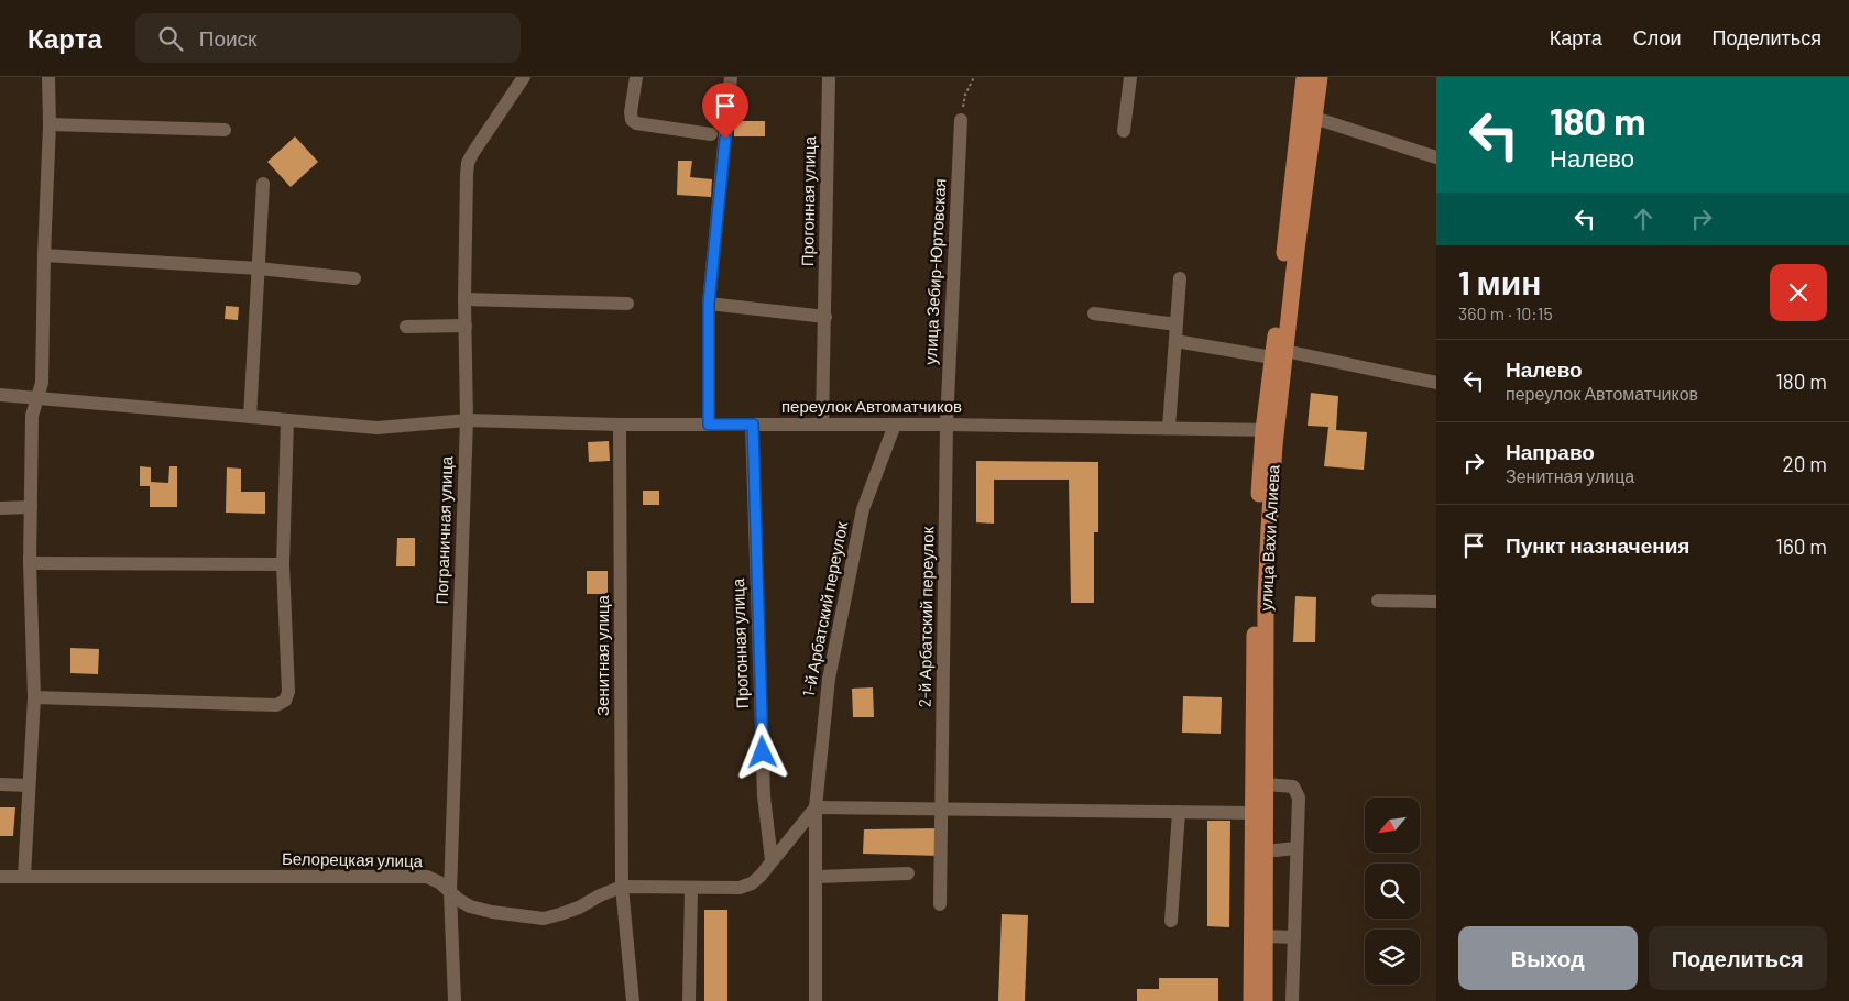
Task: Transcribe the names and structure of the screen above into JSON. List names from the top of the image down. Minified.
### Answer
{"streets":{"main road":["улица Вахи Алиева"],"street":["Прогонная улица","улица Зебир-Юртовская","переулок Автоматчиков","Пограничная улица","1-й Арбатский переулок","2-й Арбатский переулок","Зенитная улица","Белорецкая улица"]},"crossings":[["Прогонная улица","переулок Автоматчиков"],["Прогонная улица","Белорецкая улица"],["улица Зебир-Юртовская","переулок Автоматчиков"],["улица Зебир-Юртовская","2-й Арбатский переулок"],["переулок Автоматчиков","Пограничная улица"],["переулок Автоматчиков","улица Вахи Алиева"],["переулок Автоматчиков","1-й Арбатский переулок"],["переулок Автоматчиков","2-й Арбатский переулок"],["переулок Автоматчиков","Зенитная улица"],["Пограничная улица","Белорецкая улица"],["Зенитная улица","Белорецкая улица"]],"north":"bottom left","page":{"header":"Карта","search":"Поиск","nav":["Карта","Слои","Поделиться"],"turn":["180 m","Налево"],"heading":["1 мин","360 m · 10:15"],"list":[{"name":"Налево","note":"переулок Автоматчиков","value":"180 m"},{"name":"Направо","note":"Зенитная улица","value":"20 m"},{"name":"Пункт назначения","value":"160 m"}],"buttons":["Выход","Поделиться"]}}
